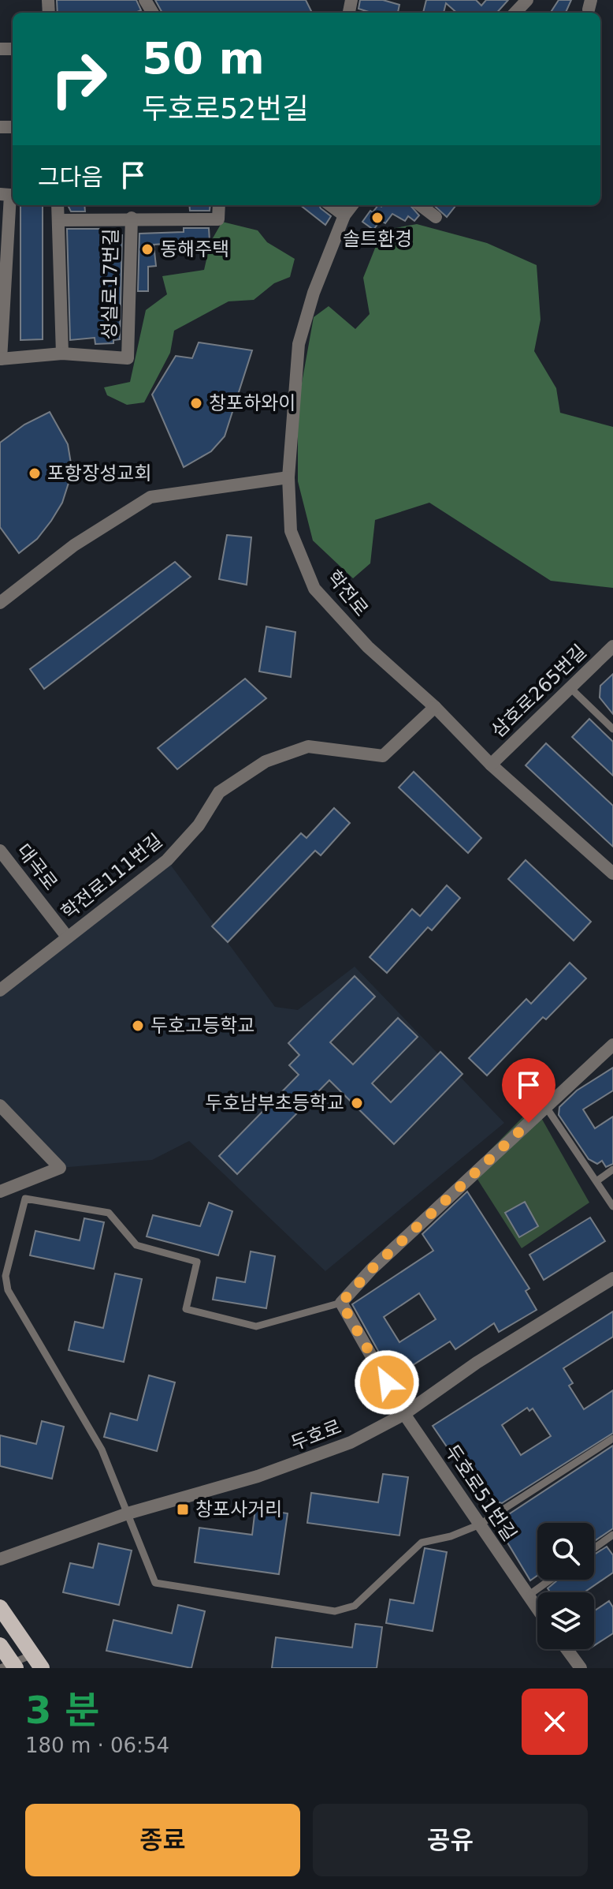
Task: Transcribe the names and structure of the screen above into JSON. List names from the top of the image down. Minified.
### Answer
{"streets":{"street":["성실로17번길","학전로","삼호로265번길","대곡로","학전로111번길","두호로","두호로51번길"]},"crossings":[["학전로","삼호로265번길"],["학전로","학전로111번길"],["대곡로","학전로111번길"],["두호로","두호로51번길"]],"places":{"other":["솔트환경","동해주택","창포하와이","포항장성교회","두호고등학교","두호남부초등학교"],"transit":["창포사거리"]},"page":{"turn":["50 m","두호로52번길"],"then":"그다음","heading":["3 분","180 m · 06:54"],"buttons":["종료","공유"]}}
